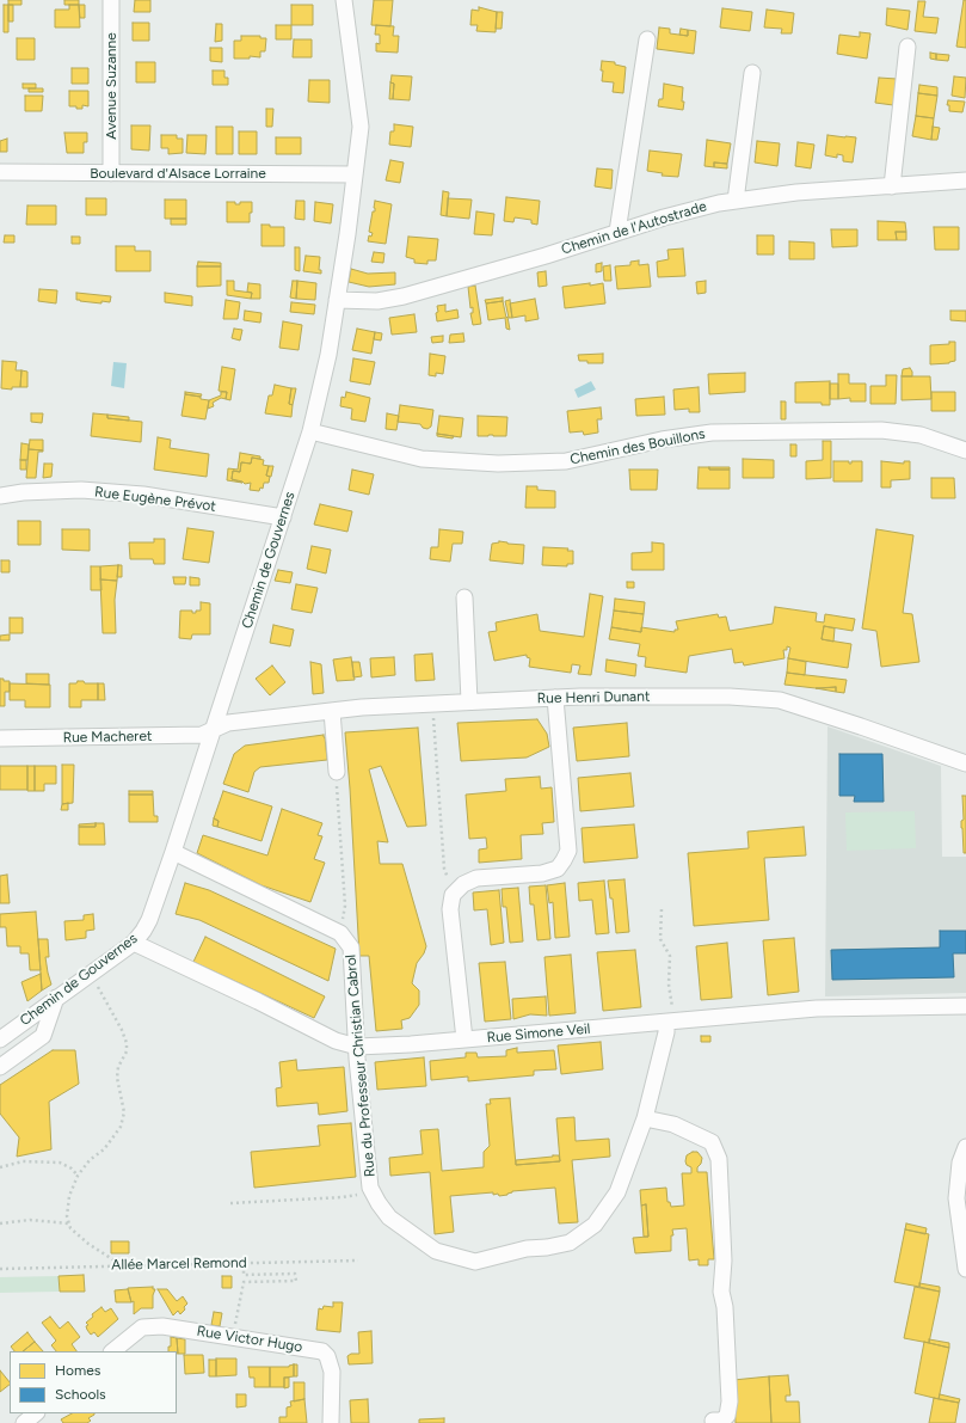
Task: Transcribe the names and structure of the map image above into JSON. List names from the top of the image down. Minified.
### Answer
{"streets":{"street":["Avenue Suzanne","Boulevard d'Alsace Lorraine","Chemin de l'Autostrade","Chemin des Bouillons","Rue Eugène Prévot","Chemin de Gouvernes","Rue Henri Dunant","Rue Macheret","Rue Simone Veil","Rue du Professeur Christian Cabrol","Rue Victor Hugo"],"path":["Allée Marcel Remond"]},"crossings":[["Avenue Suzanne","Boulevard d'Alsace Lorraine"],["Boulevard d'Alsace Lorraine","Chemin de Gouvernes"],["Chemin de l'Autostrade","Chemin de Gouvernes"],["Chemin des Bouillons","Chemin de Gouvernes"],["Rue Eugène Prévot","Chemin de Gouvernes"],["Chemin de Gouvernes","Rue Henri Dunant"],["Chemin de Gouvernes","Rue Macheret"],["Chemin de Gouvernes","Rue Simone Veil"],["Rue Henri Dunant","Rue Macheret"],["Rue Simone Veil","Rue du Professeur Christian Cabrol"]],"legend":["Homes","Schools"]}
